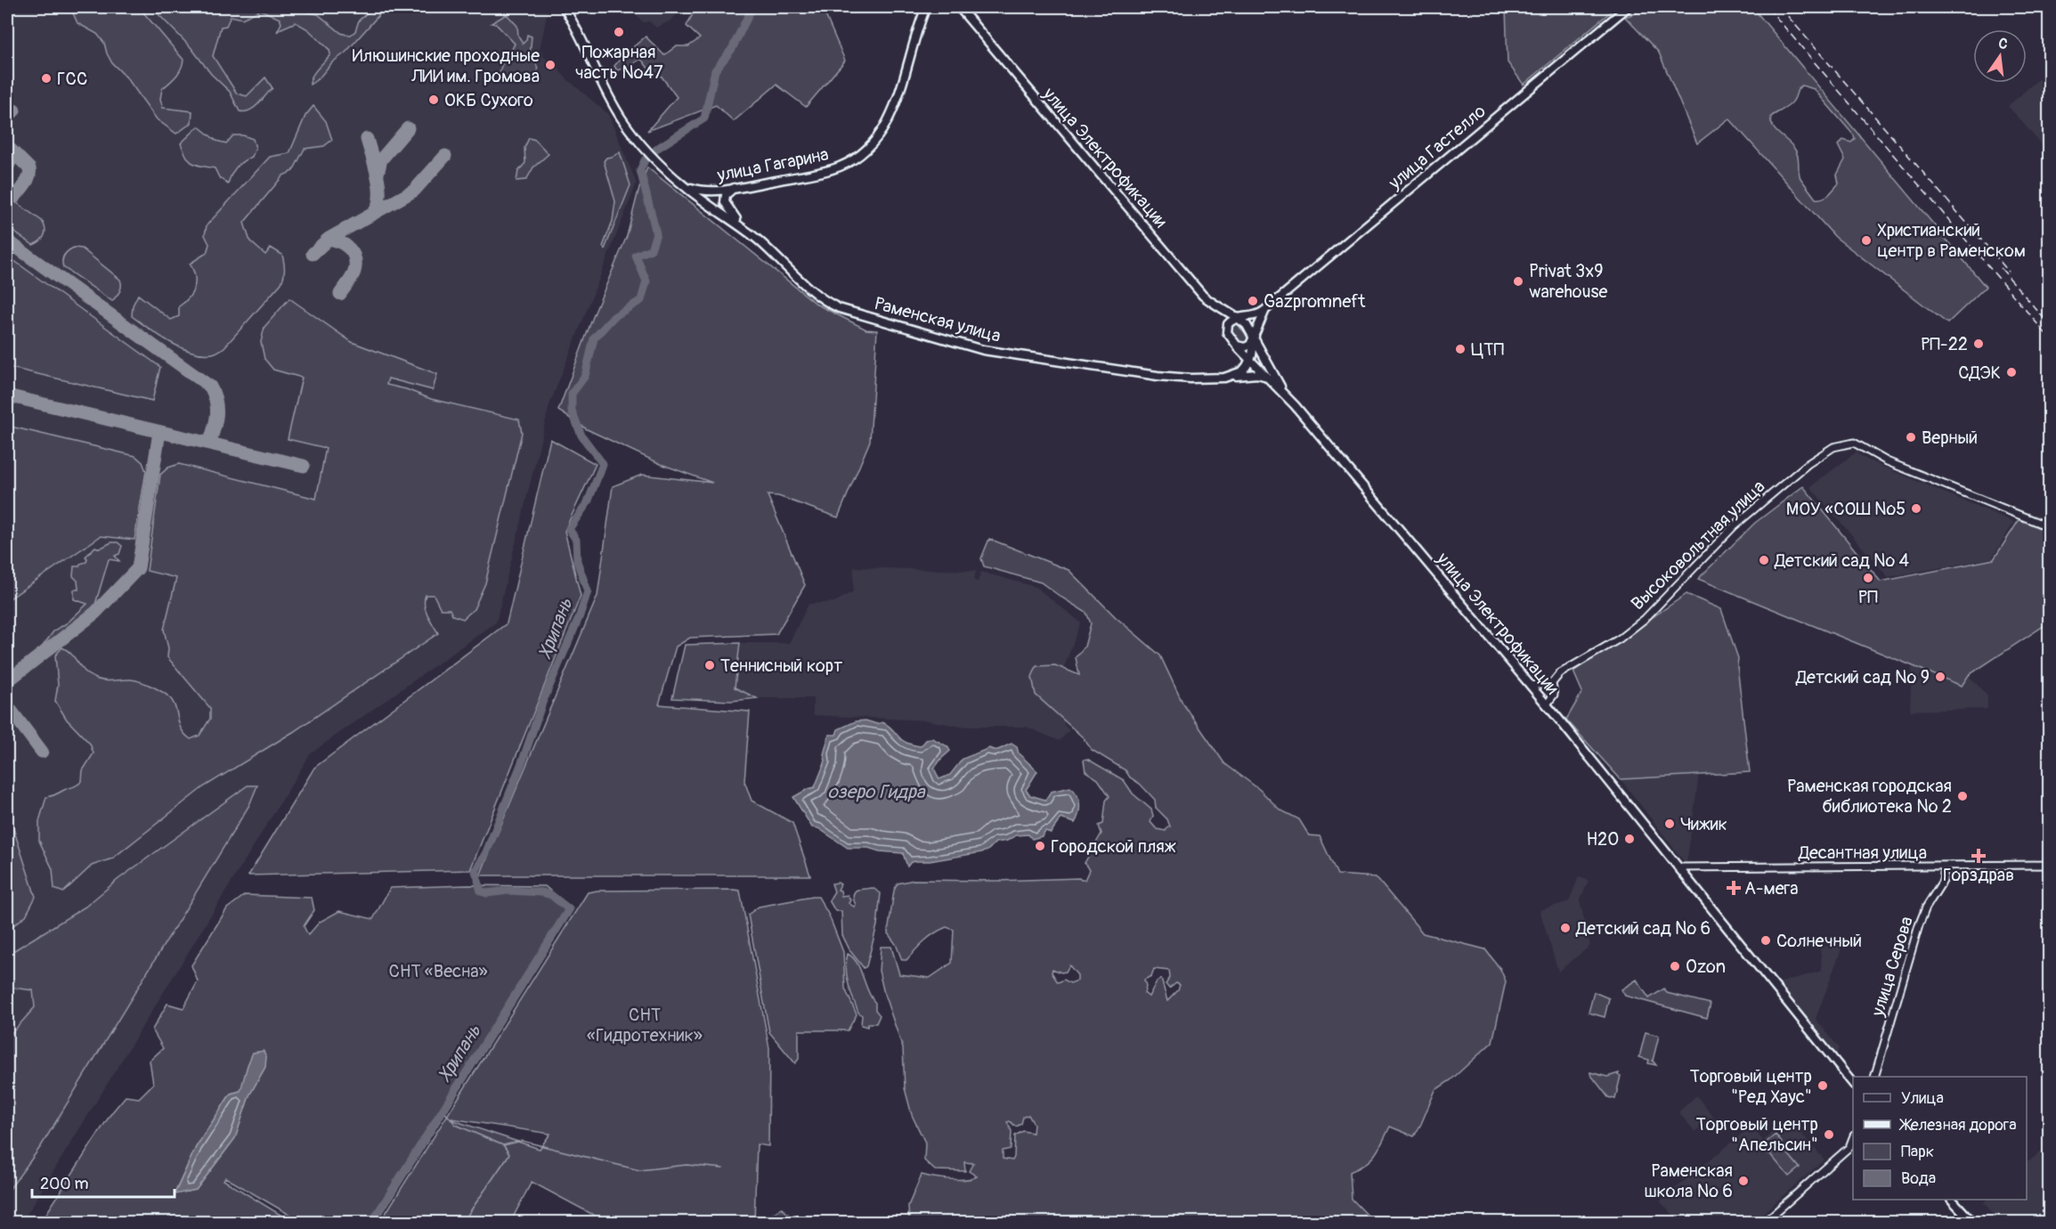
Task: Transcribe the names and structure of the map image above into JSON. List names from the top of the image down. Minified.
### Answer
{"streets":{"main road":["улица Гастелло","улица Электрофикации","улица Гагарина","Раменская улица"],"street":["Высоковольтная улица","Десантная улица","улица Серова"]},"crossings":[["улица Гастелло","улица Электрофикации"],["улица Гастелло","Раменская улица"],["улица Электрофикации","Десантная улица"],["улица Гагарина","Раменская улица"],["Десантная улица","улица Серова"]],"water":["Хрипань","озеро Гидра"],"parks":["СНТ «Весна»","СНТ «Гидротехник»"],"places":{"other":["Пожарная часть №47","Илюшинские проходные ЛИИ им. Громова","ГСС","ОКБ Сухого","Христианский центр в Раменском","Privat 3x9 warehouse","Gazpromneft","РП-22","ЦТП","СДЭК","Верный","МОУ «СОШ №5","Детский сад № 4","РП","Теннисный корт","Детский сад № 9","Раменская городская библиотека № 2","Чижик","H2O","Городской пляж","Детский сад № 6","Солнечный","Ozon","Торговый центр \"Ред Хаус\"","Торговый центр \"Апельсин\"","Раменская школа № 6"],"health":["Горздрав","А-мега"]},"legend":["Улица","Железная дорога","Парк","Вода"],"scale_bar":"200 m","north":"top"}
